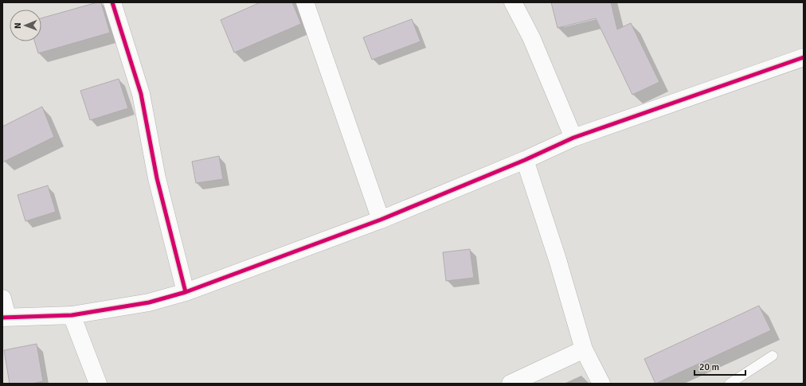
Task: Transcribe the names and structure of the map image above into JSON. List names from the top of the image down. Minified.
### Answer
{"scale_bar":"20 m","north":"left"}
